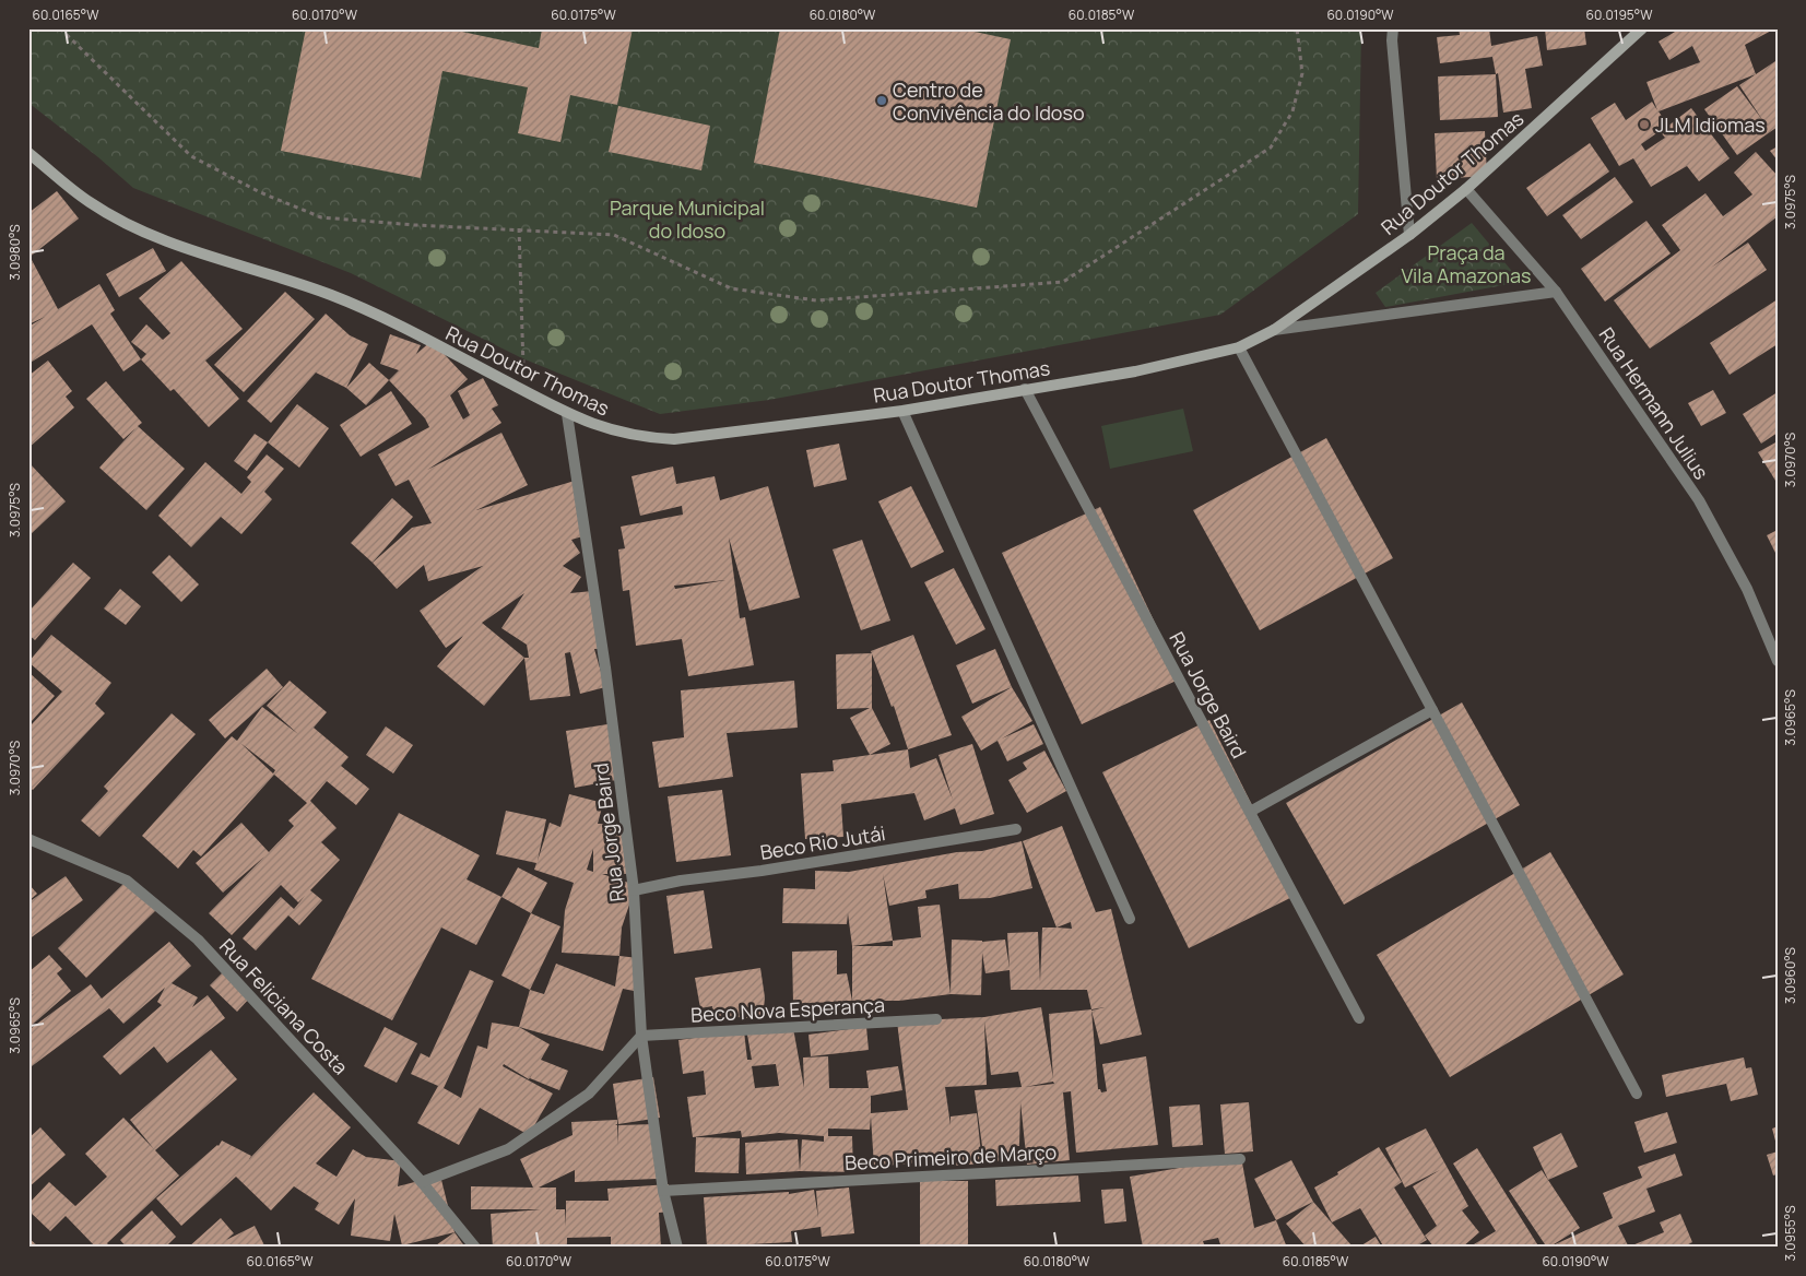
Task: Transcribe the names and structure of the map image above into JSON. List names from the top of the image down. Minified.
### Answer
{"streets":{"street":["Rua Doutor Thomas","Rua Hermann Julius","Rua Jorge Baird","Beco Rio Jutái","Rua Feliciana Costa","Beco Nova Esperança","Beco Primeiro de Março"]},"crossings":[["Rua Doutor Thomas","Rua Hermann Julius"],["Rua Doutor Thomas","Rua Jorge Baird"],["Rua Jorge Baird","Beco Rio Jutái"],["Rua Jorge Baird","Beco Nova Esperança"],["Rua Jorge Baird","Beco Primeiro de Março"]],"parks":["Parque Municipal do Idoso","Praça da Vila Amazonas"],"places":["Centro de Convivência do Idoso","JLM Idiomas"],"coordinates":["60.0165°W","60.0170°W","60.0175°W","60.0180°W","60.0185°W","60.0190°W","60.0195°W","3.0975°S","3.0980°S","3.0970°S","3.0965°S","3.0960°S","3.0955°S"]}
